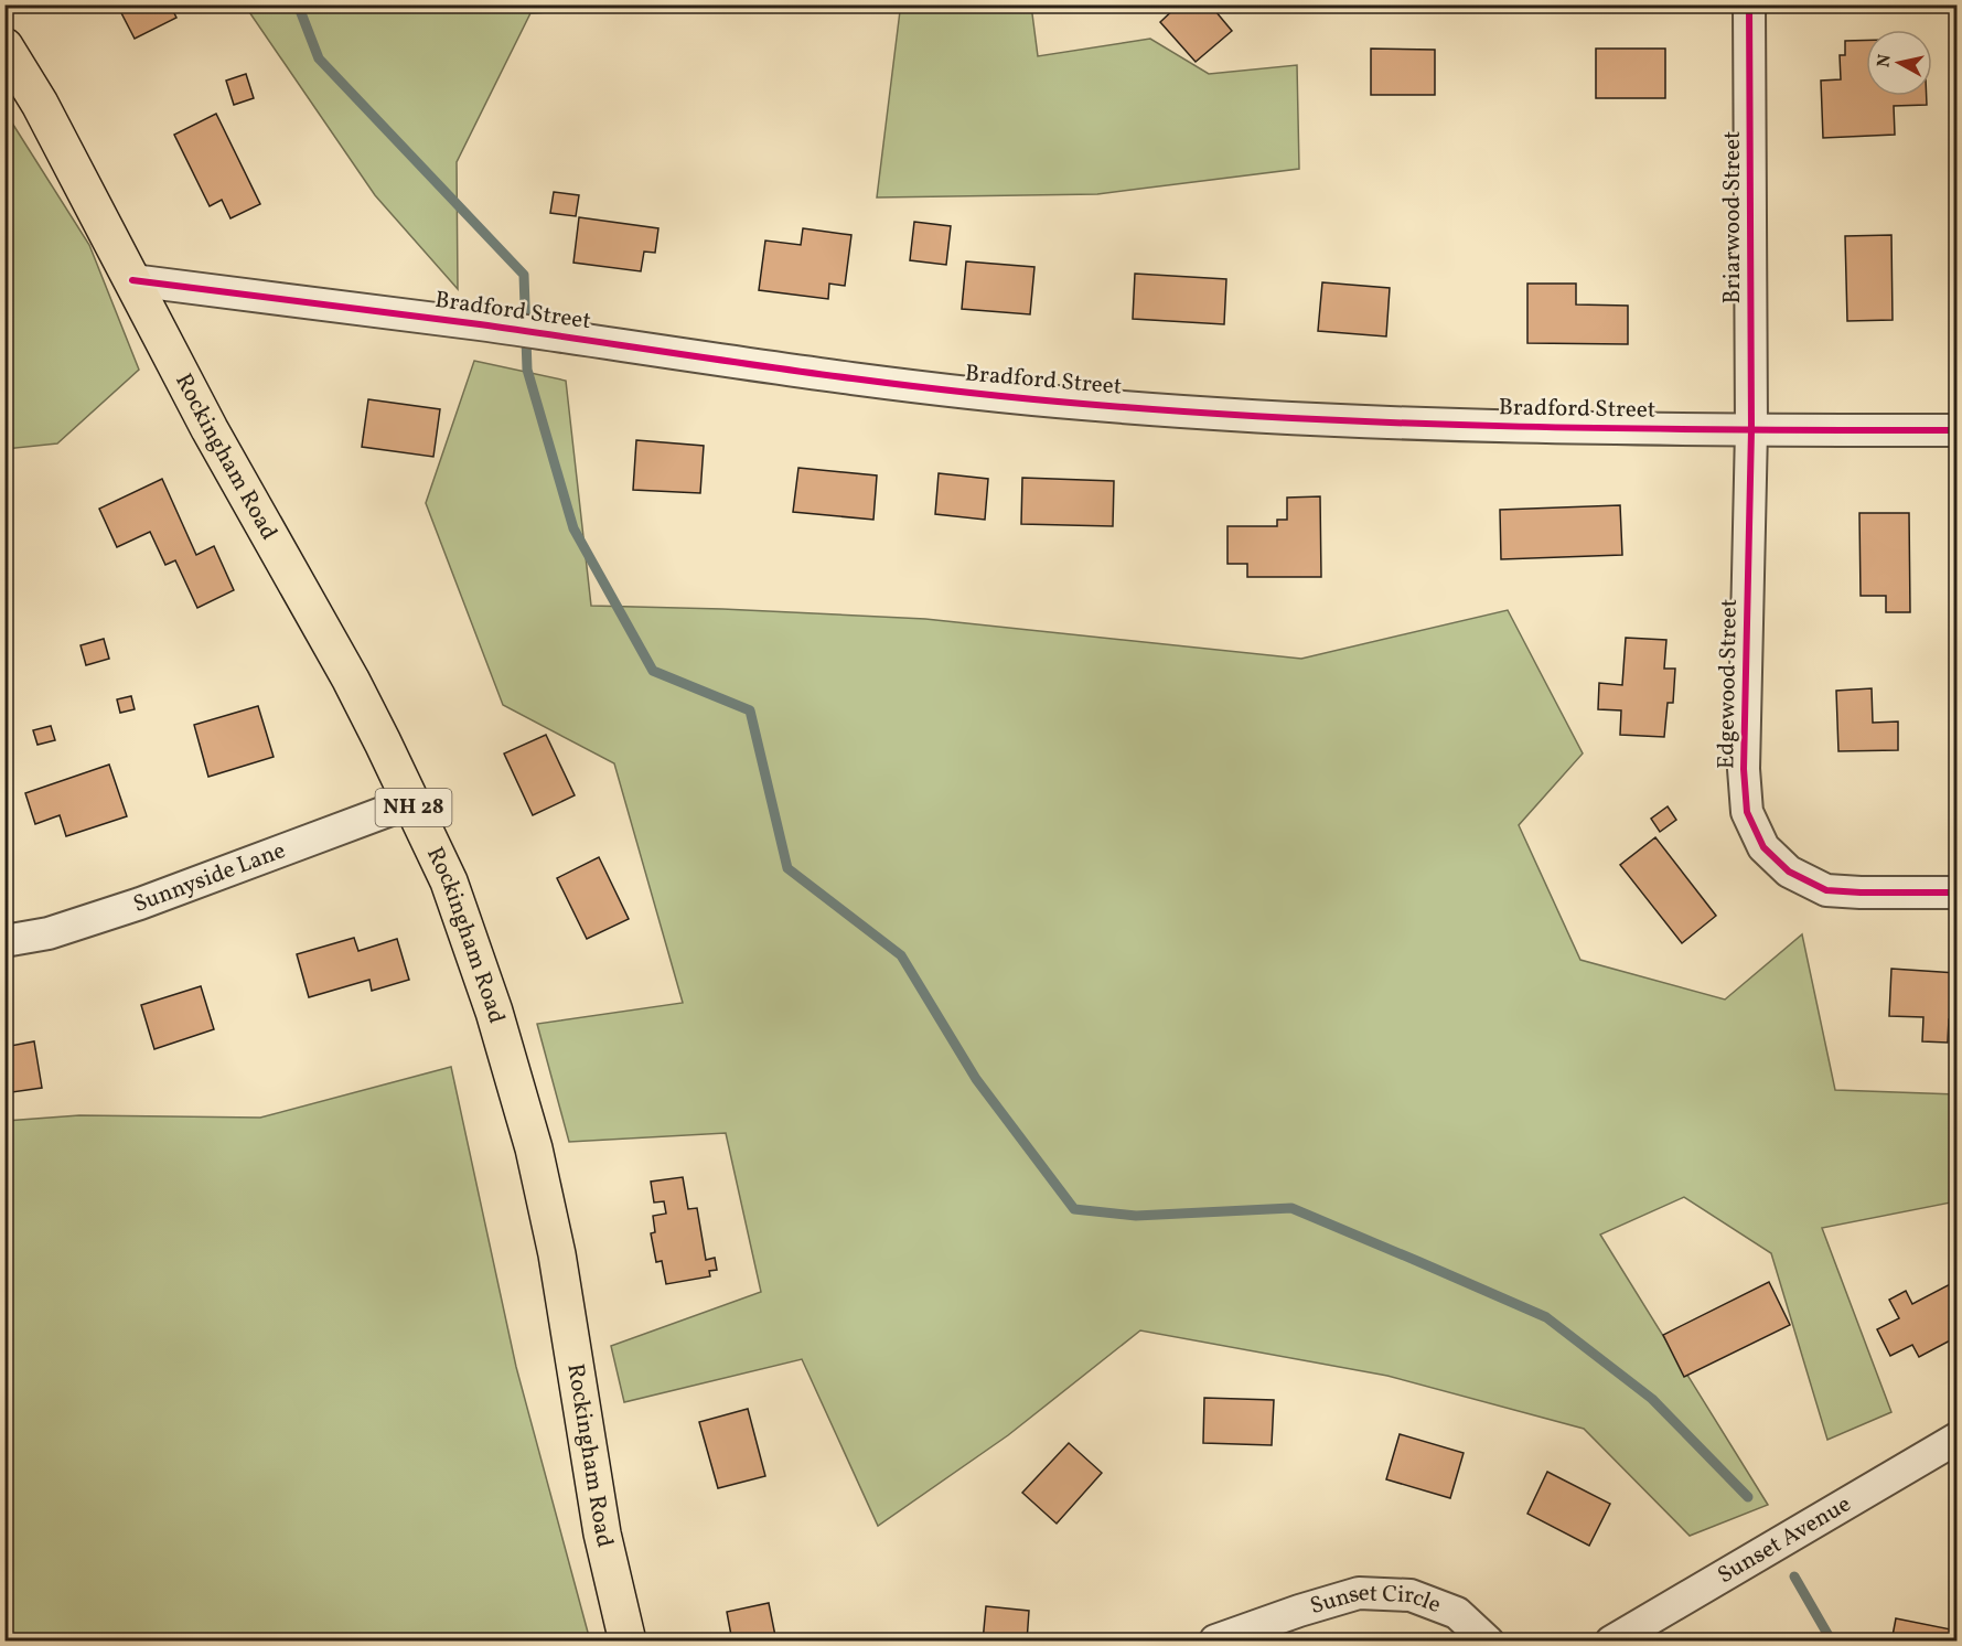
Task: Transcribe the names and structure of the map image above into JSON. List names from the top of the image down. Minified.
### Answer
{"streets":{"main road":["Rockingham Road","NH 28"],"street":["Briarwood Street","Bradford Street","Edgewood Street","Sunnyside Lane","Sunset Avenue","Sunset Circle"]},"crossings":[["Briarwood Street","Bradford Street"],["Briarwood Street","Edgewood Street"],["Bradford Street","Rockingham Road"],["Bradford Street","Edgewood Street"],["Rockingham Road","Sunnyside Lane"]],"north":"left"}
